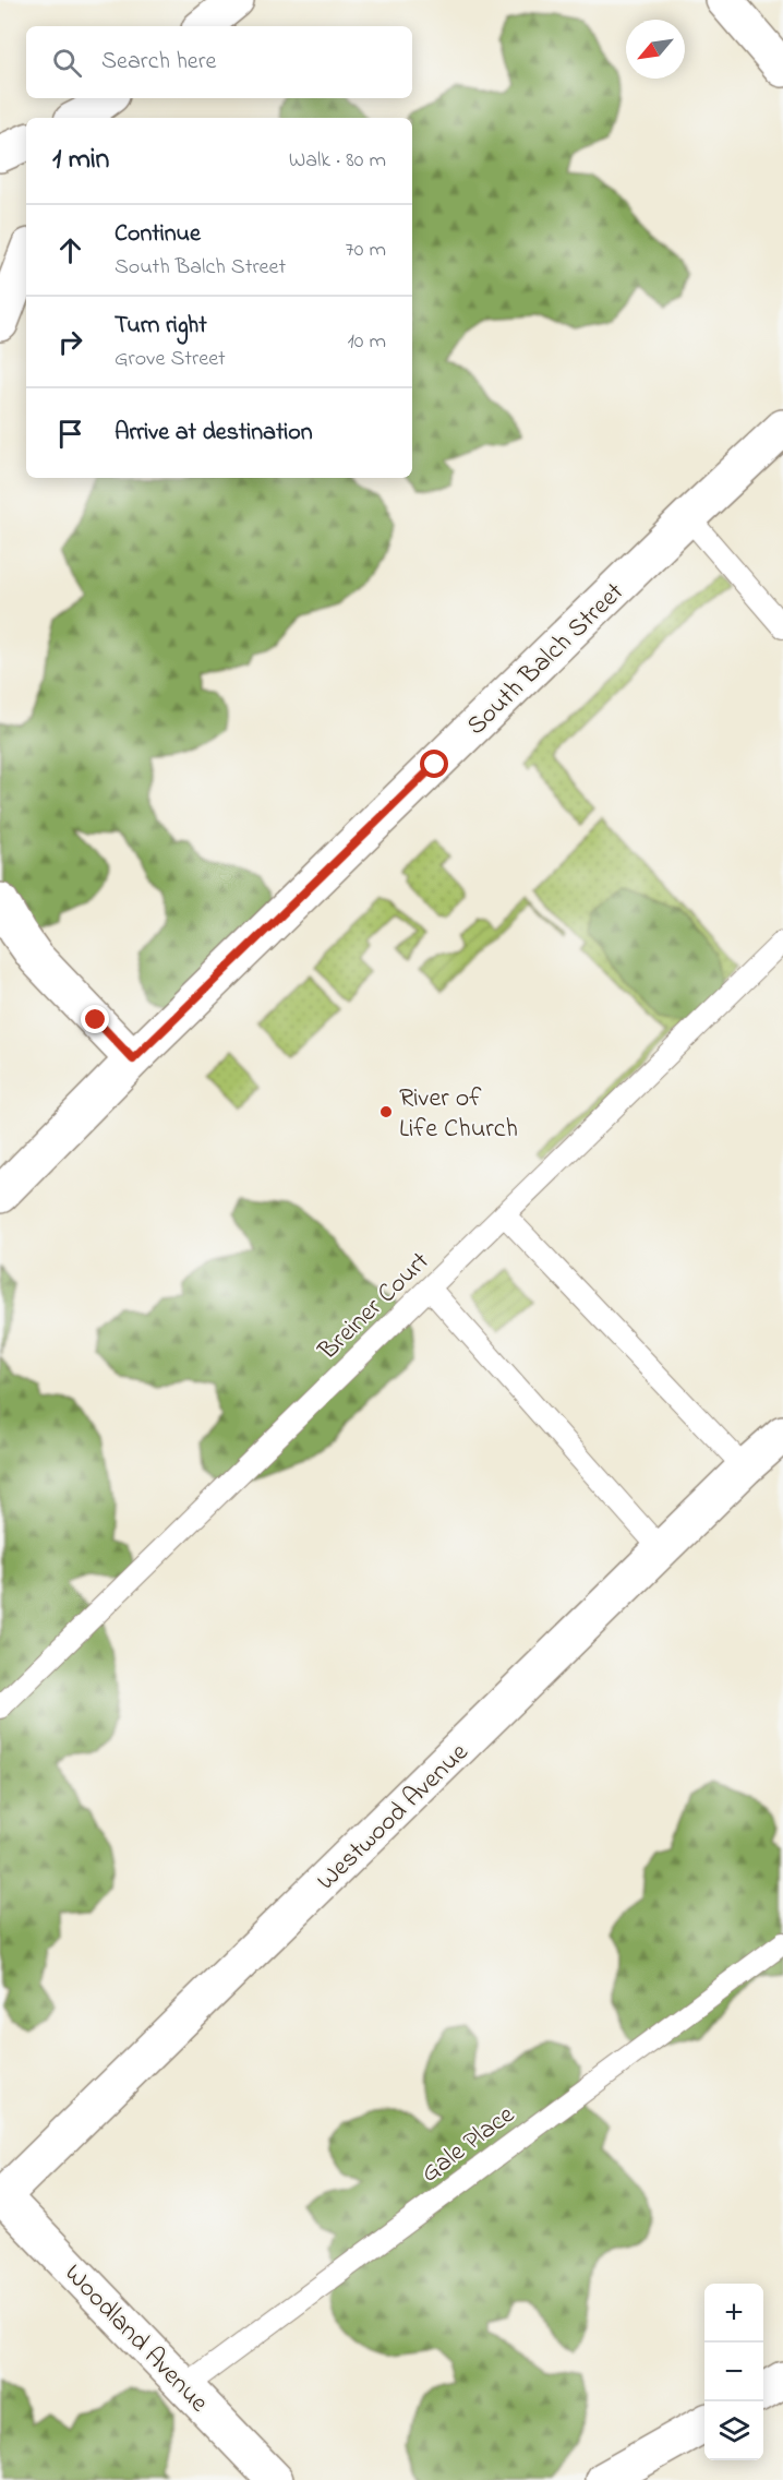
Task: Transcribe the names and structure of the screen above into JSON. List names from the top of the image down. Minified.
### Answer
{"streets":{"street":["South Balch Street","Westwood Avenue","Woodland Avenue"],"lane":["Breiner Court","Gale Place"]},"crossings":[["Westwood Avenue","Woodland Avenue"],["Gale Place","Woodland Avenue"]],"places":["River of Life Church"],"north":"bottom left","page":{"search":"Search here","heading":["1 min","Walk · 80 m"],"list":[["Continue","South Balch Street","70 m"],["Turn right","Grove Street","10 m"],"Arrive at destination"],"map_buttons":["+","−"]}}
